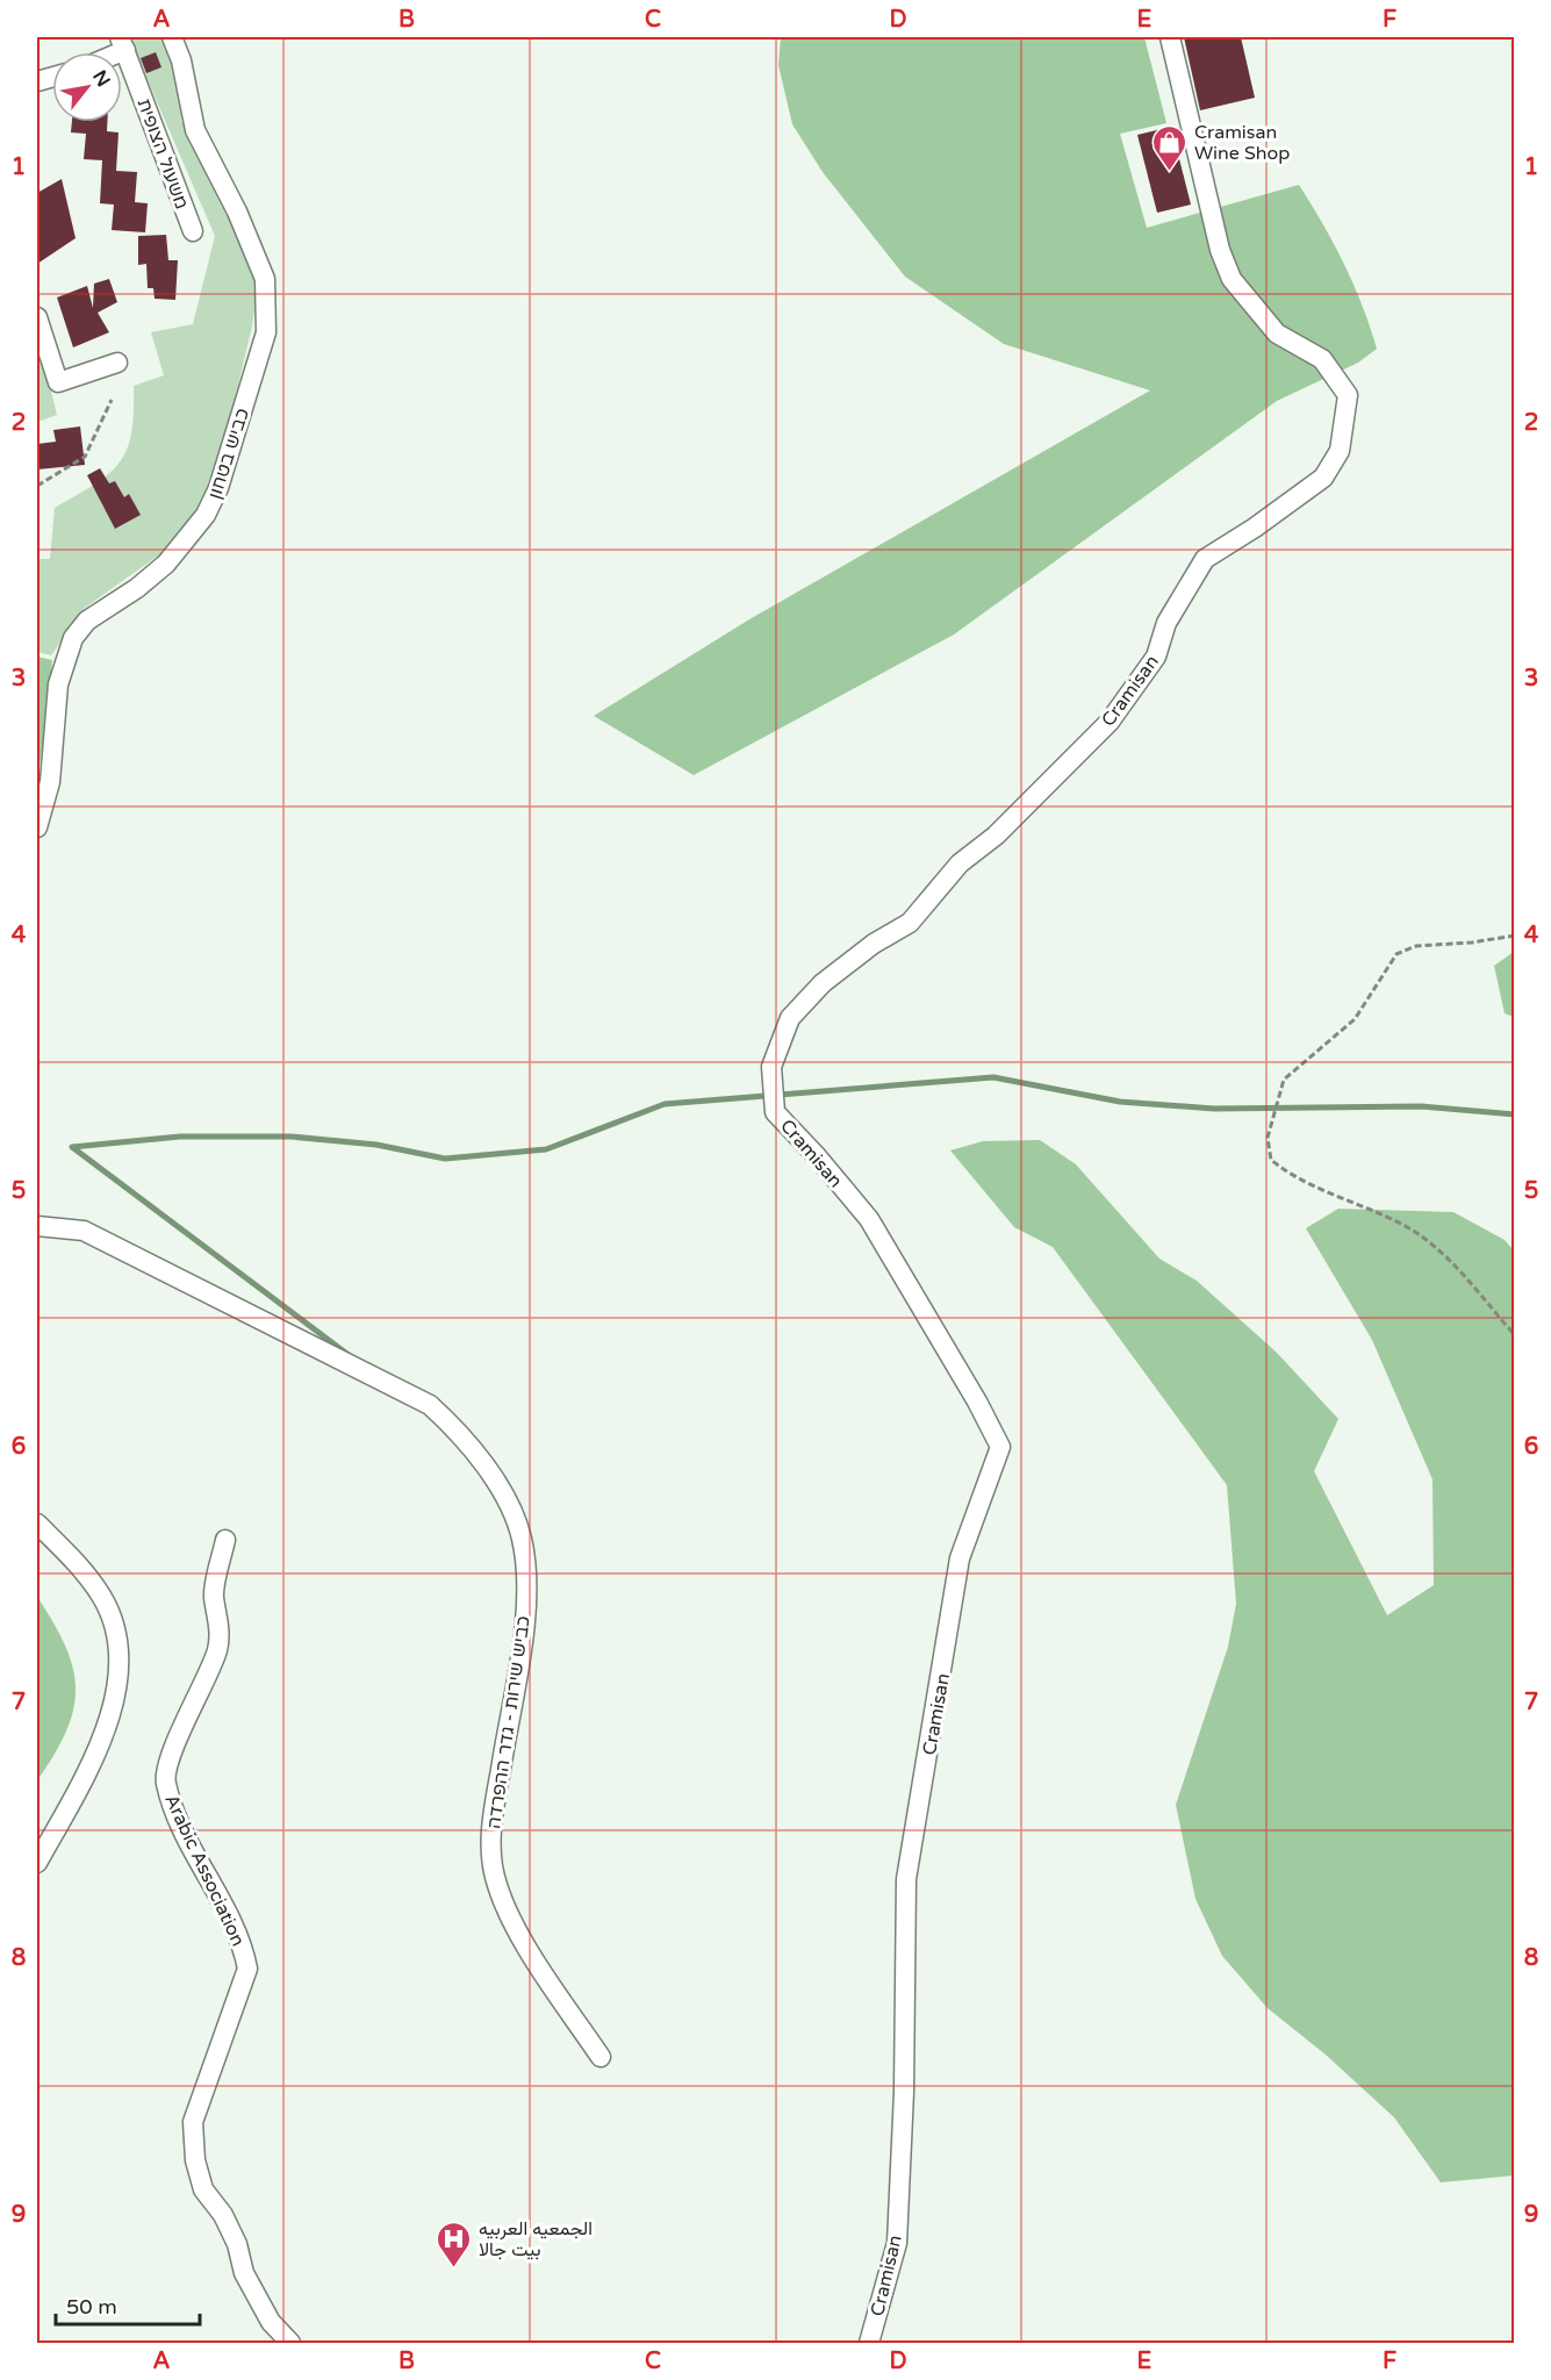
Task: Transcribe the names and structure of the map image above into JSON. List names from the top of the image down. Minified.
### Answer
{"streets":{"street":["משעול הצופית","כביש בטחון","Cramisan","כביש שירות - גדר ההפרדה","Arabic Association"]},"places":{"shop":["Cramisan Wine Shop"],"hospital":["الجمعيه العربيه بيت جالا"]},"scale_bar":"50 m","north":"top right","grid":{"columns":["A","B","C","D","E","F"],"rows":["1","2","3","4","5","6","7","8","9"]}}
